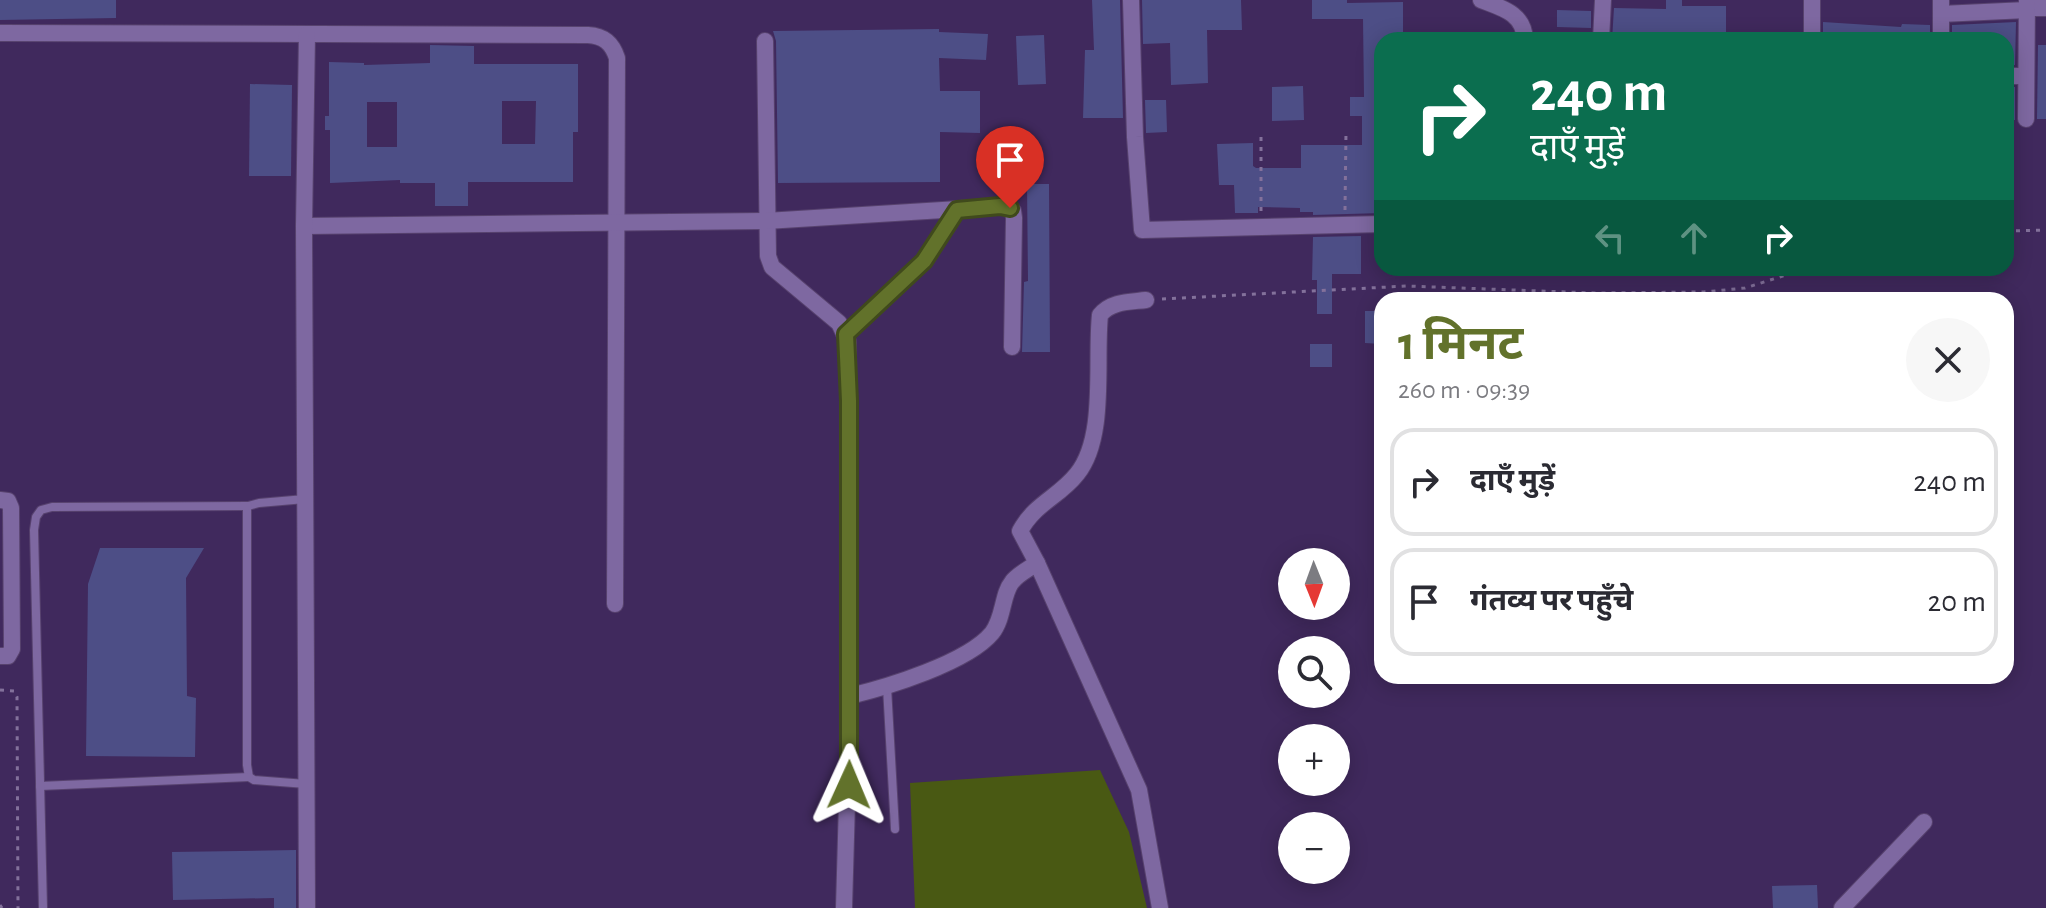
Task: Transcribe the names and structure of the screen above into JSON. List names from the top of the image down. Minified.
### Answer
{"north":"bottom","page":{"turn":["240 m","दाएँ मुड़ें"],"heading":["1 मिनट","260 m · 09:39"],"list":[{"name":"दाएँ मुड़ें","value":"240 m"},{"name":"गंतव्य पर पहुँचे","value":"20 m"}],"map_buttons":["+","−"]}}
